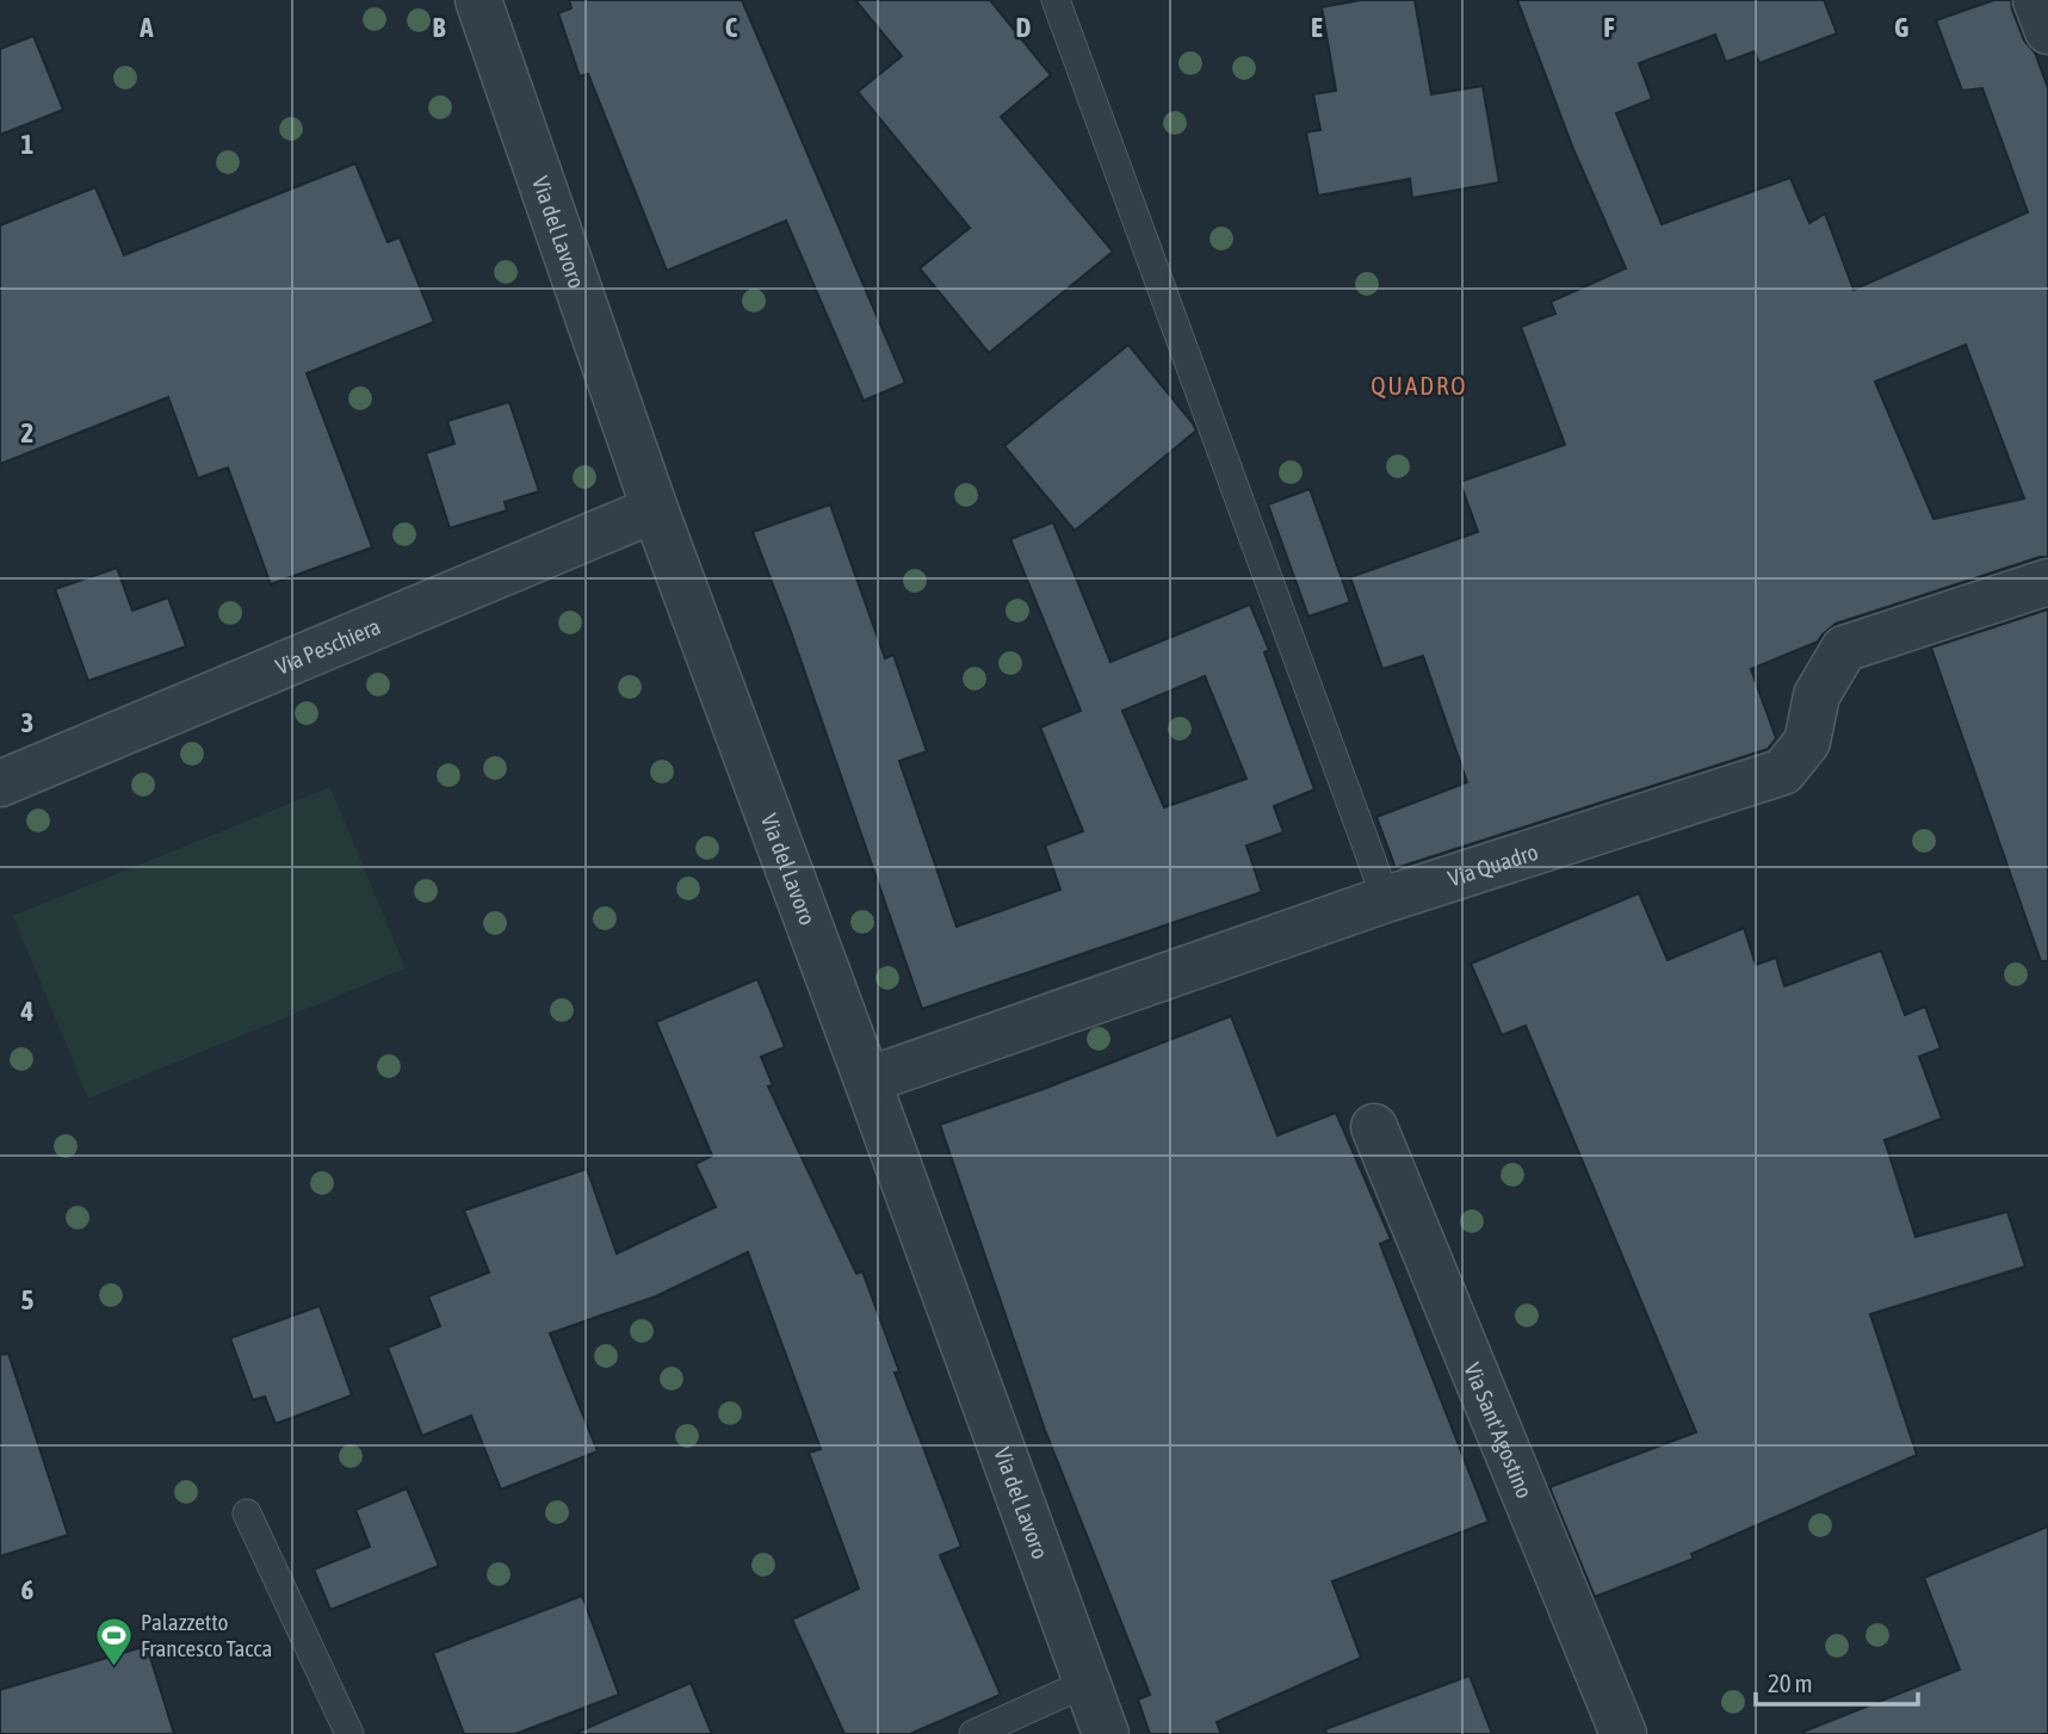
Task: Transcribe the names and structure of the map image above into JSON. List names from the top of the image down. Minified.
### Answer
{"streets":{"street":["Via del Lavoro","Via Peschiera","Via Quadro","Via Sant'Agostino"]},"crossings":[["Via del Lavoro","Via Peschiera"],["Via del Lavoro","Via Quadro"]],"districts":["QUADRO"],"places":{"sports":["Palazzetto Francesco Tacca"]},"scale_bar":"20 m","grid":{"columns":["A","B","C","D","E","F","G"],"rows":["1","2","3","4","5","6"]}}
